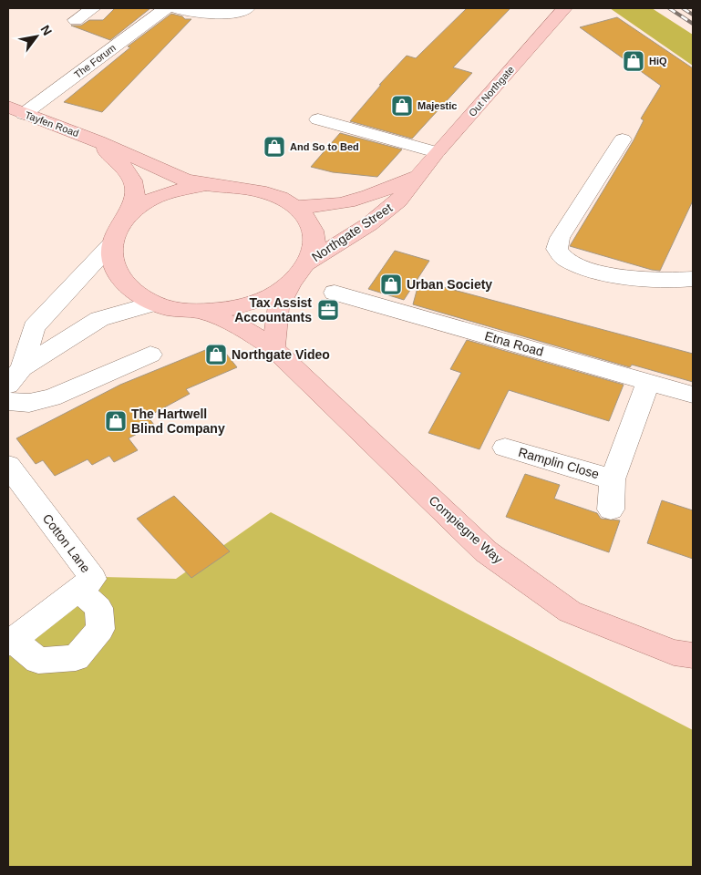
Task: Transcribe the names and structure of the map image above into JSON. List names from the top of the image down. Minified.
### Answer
{"streets":{"main road":["Out Northgate","Tayfen Road","Northgate Street","Compiegne Way"],"street":["The Forum","Etna Road","Ramplin Close","Cotton Lane"]},"crossings":[["The Forum","Tayfen Road"],["Out Northgate","Northgate Street"],["Etna Road","Ramplin Close"]],"places":{"shop":["HiQ","Majestic","And So to Bed","Urban Society","Northgate Video","The Hartwell Blind Company"],"office":["Tax Assist Accountants"]},"north":"top right"}
